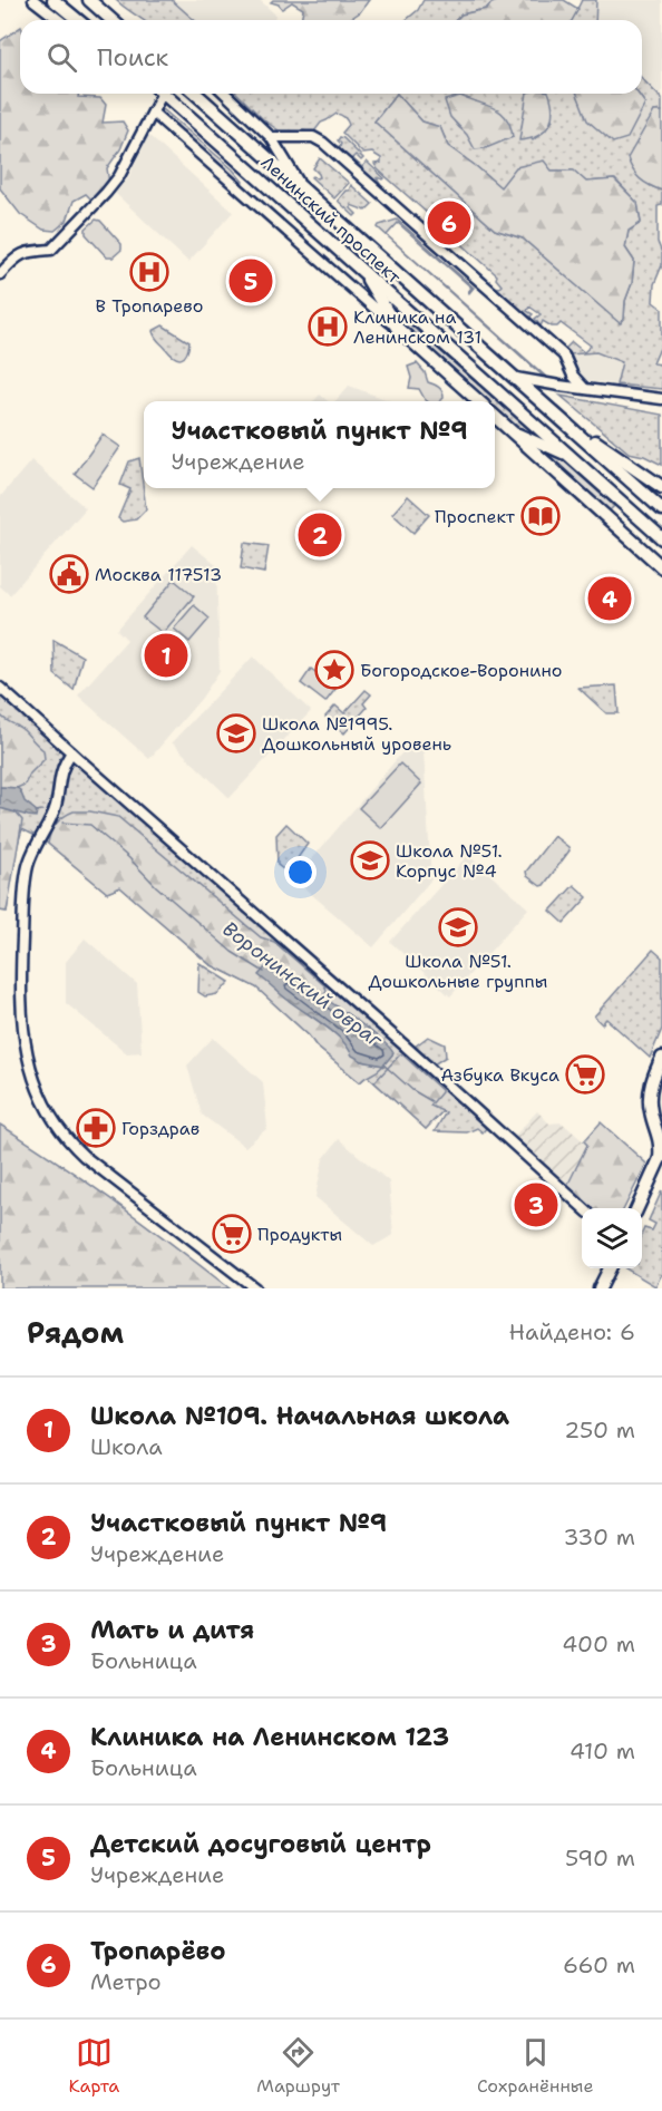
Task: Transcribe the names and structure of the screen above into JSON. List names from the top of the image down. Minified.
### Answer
{"streets":{"main road":["Ленинский проспект"]},"water":["Воронинский овраг"],"places":{"hospital":["В Тропарево","Клиника на Ленинском 131"],"library":["Проспект"],"public building":["Москва 117513"],"place":["Богородское-Воронино"],"school or university":["Школа №1995. Дошкольный уровень","Школа №51. Корпус №4","Школа №51. Дошкольные группы"],"supermarket":["Азбука Вкуса","Продукты"],"pharmacy":["Горздрав"]},"page":{"search":"Поиск","pins":["6","5","2","4","1","3"],"popup":["Участковый пункт №9","Учреждение"],"heading":["Рядом","Найдено: 6"],"list":[{"mark":"1","name":"Школа №109. Начальная школа","note":"Школа","value":"250 m"},{"mark":"2","name":"Участковый пункт №9","note":"Учреждение","value":"330 m"},{"mark":"3","name":"Мать и дитя","note":"Больница","value":"400 m"},{"mark":"4","name":"Клиника на Ленинском 123","note":"Больница","value":"410 m"},{"mark":"5","name":"Детский досуговый центр","note":"Учреждение","value":"590 m"},{"mark":"6","name":"Тропарёво","note":"Метро","value":"660 m"}],"nav":["Карта","Маршрут","Сохранённые"]}}
